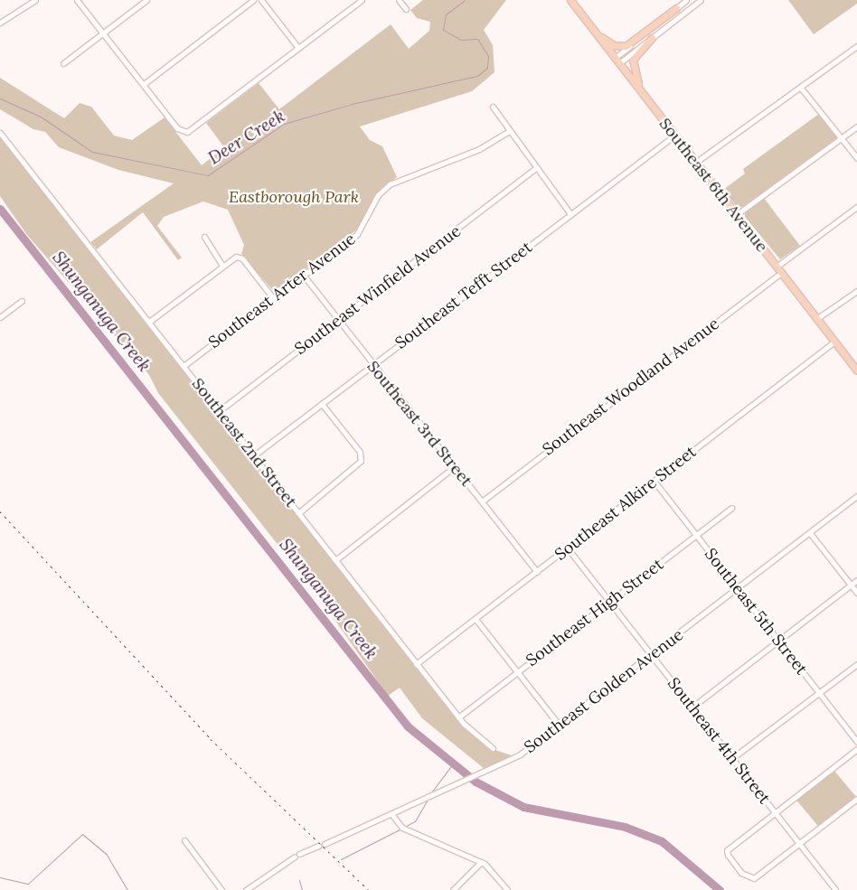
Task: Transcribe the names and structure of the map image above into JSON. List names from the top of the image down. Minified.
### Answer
{"streets":{"main road":["Southeast 6th Avenue"],"street":["Southeast Winfield Avenue","Southeast Arter Avenue","Southeast Tefft Street","Southeast Woodland Avenue","Southeast 3rd Street","Southeast 2nd Street","Southeast Alkire Street","Southeast 5th Street","Southeast High Street","Southeast Golden Avenue","Southeast 4th Street"]},"crossings":[["Southeast 6th Avenue","Southeast Tefft Street"],["Southeast 6th Avenue","Southeast Woodland Avenue"],["Southeast 6th Avenue","Southeast Alkire Street"],["Southeast Winfield Avenue","Southeast 3rd Street"],["Southeast Winfield Avenue","Southeast 2nd Street"],["Southeast Arter Avenue","Southeast 3rd Street"],["Southeast Arter Avenue","Southeast 2nd Street"],["Southeast Tefft Street","Southeast 3rd Street"],["Southeast Tefft Street","Southeast 2nd Street"],["Southeast Woodland Avenue","Southeast 3rd Street"],["Southeast 3rd Street","Southeast Alkire Street"],["Southeast 2nd Street","Southeast Alkire Street"],["Southeast 2nd Street","Southeast High Street"],["Southeast Alkire Street","Southeast 5th Street"],["Southeast Alkire Street","Southeast 4th Street"],["Southeast 5th Street","Southeast High Street"],["Southeast 5th Street","Southeast Golden Avenue"],["Southeast High Street","Southeast 4th Street"],["Southeast Golden Avenue","Southeast 4th Street"]],"water":["Deer Creek","Shunganuga Creek"],"parks":["Eastborough Park"]}
